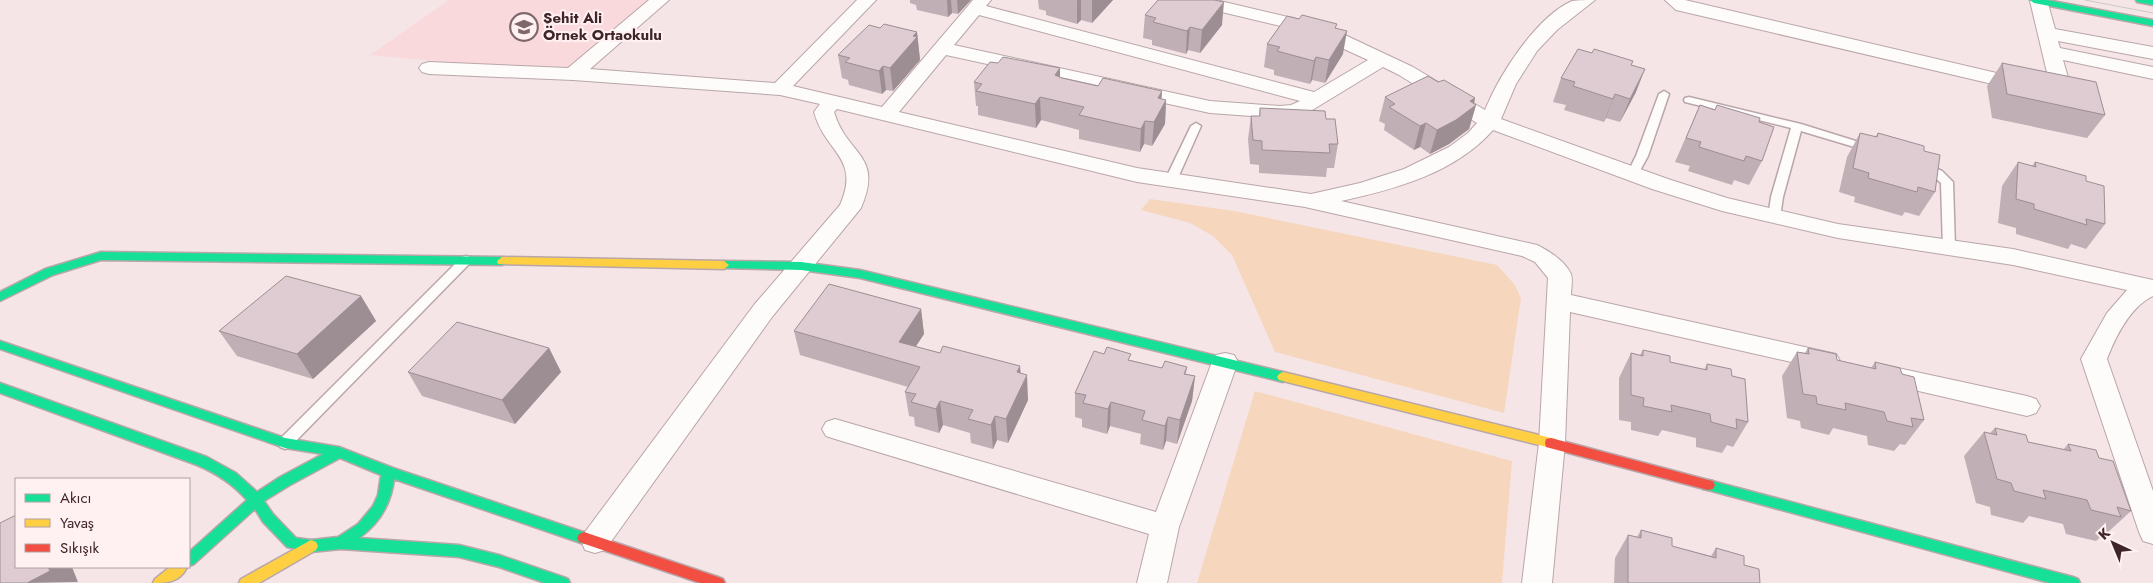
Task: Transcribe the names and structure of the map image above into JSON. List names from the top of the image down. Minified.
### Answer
{"places":{"school or university":["Şehit Ali Örnek Ortaokulu"]},"legend":["Akıcı","Yavaş","Sıkışık"],"north":"top left"}
